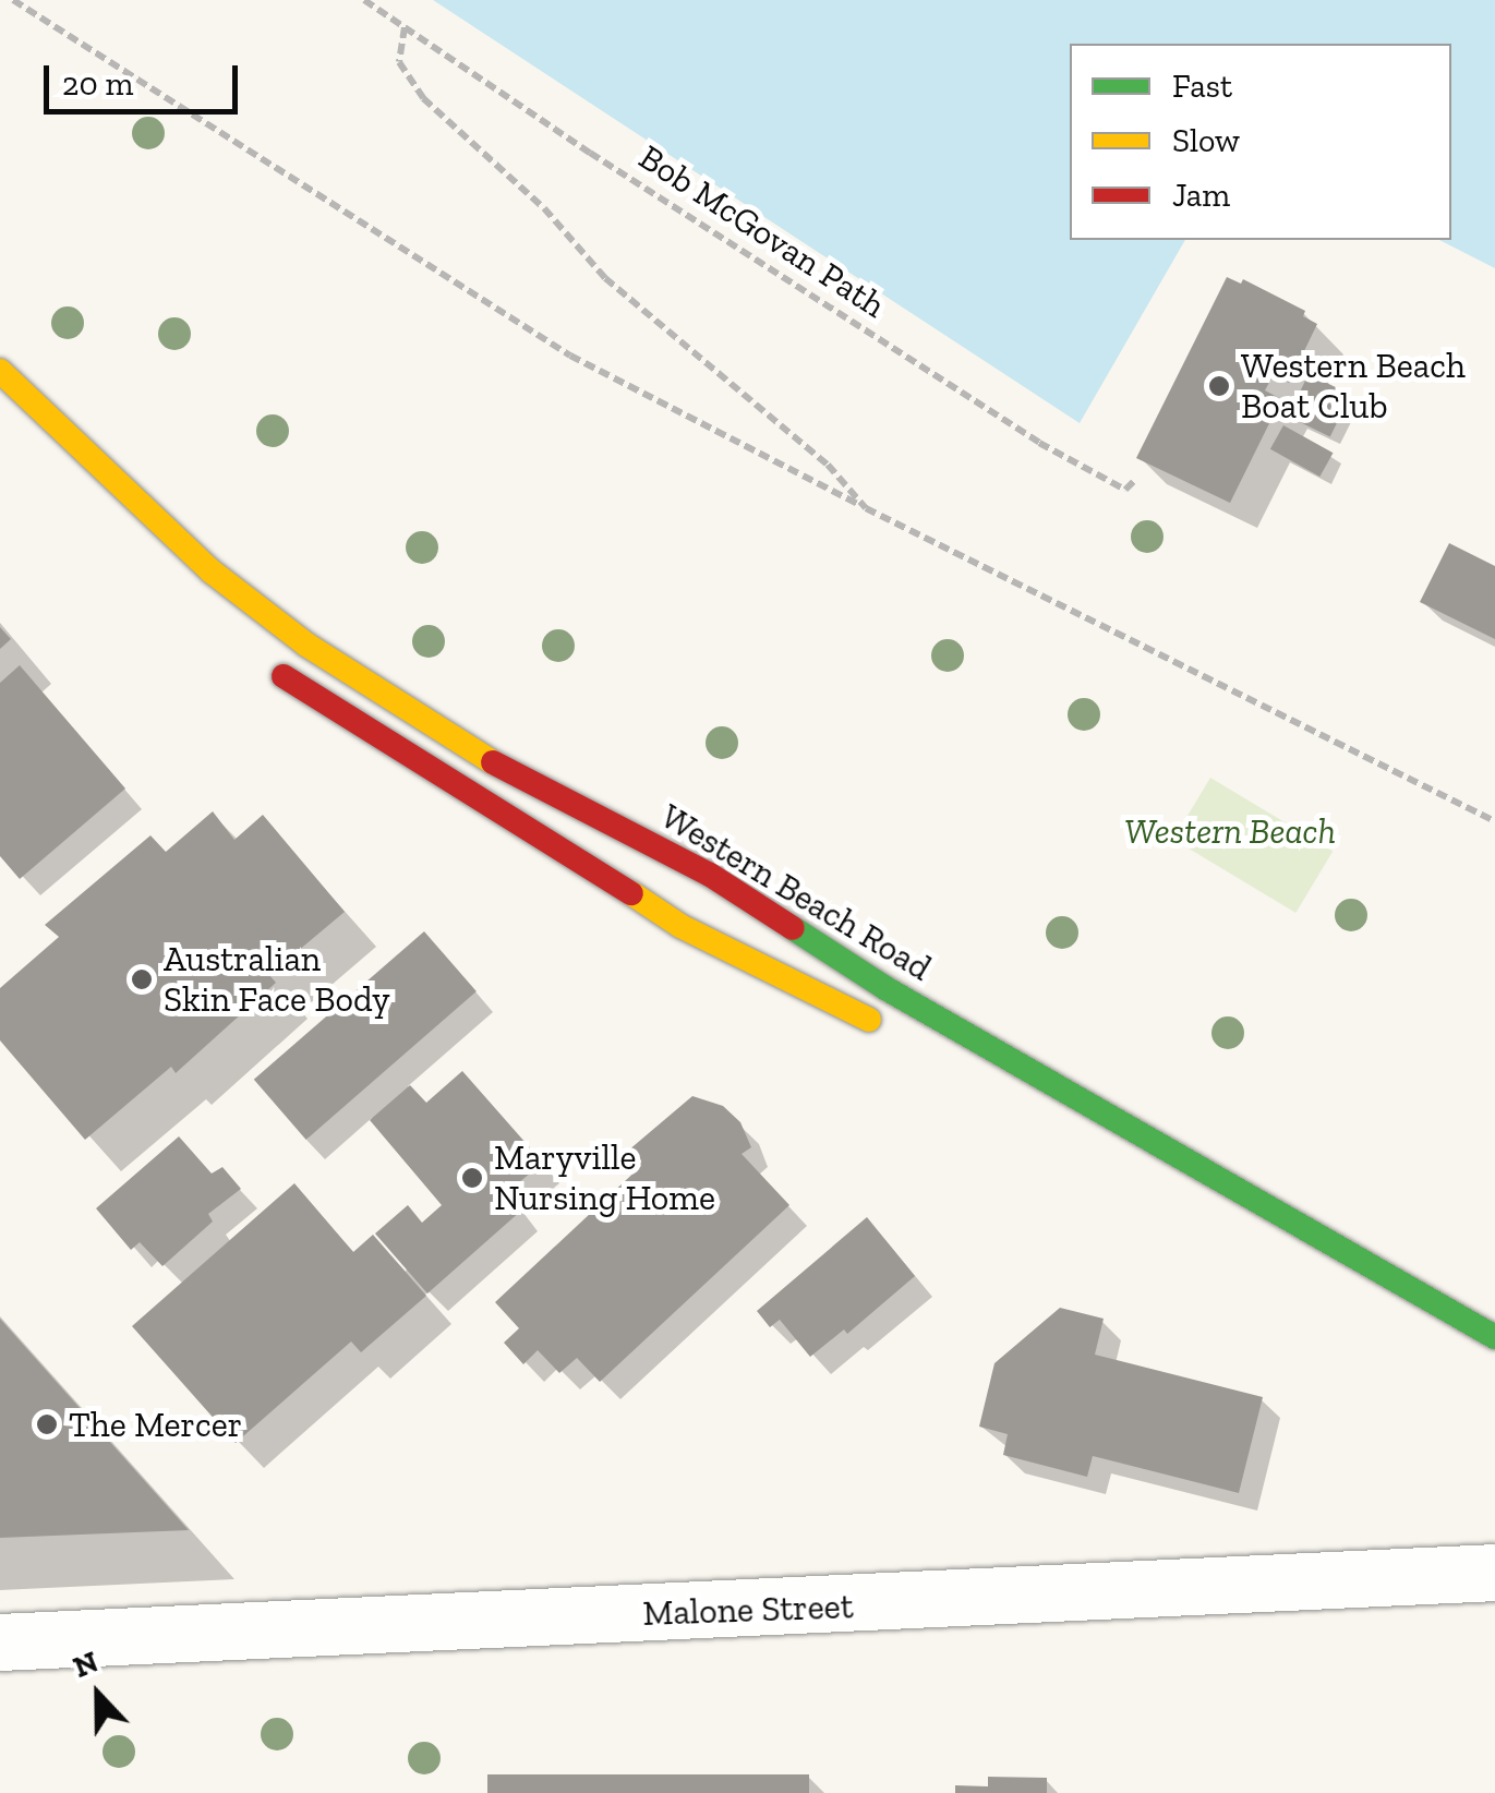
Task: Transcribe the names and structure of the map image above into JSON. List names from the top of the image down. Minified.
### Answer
{"streets":{"street":["Western Beach Road","Malone Street"],"path":["Bob McGovan Path"]},"parks":["Western Beach"],"places":["Western Beach Boat Club","Australian Skin Face Body","Maryville Nursing Home","The Mercer"],"legend":["Fast","Slow","Jam"],"scale_bar":"20 m","north":"top"}
